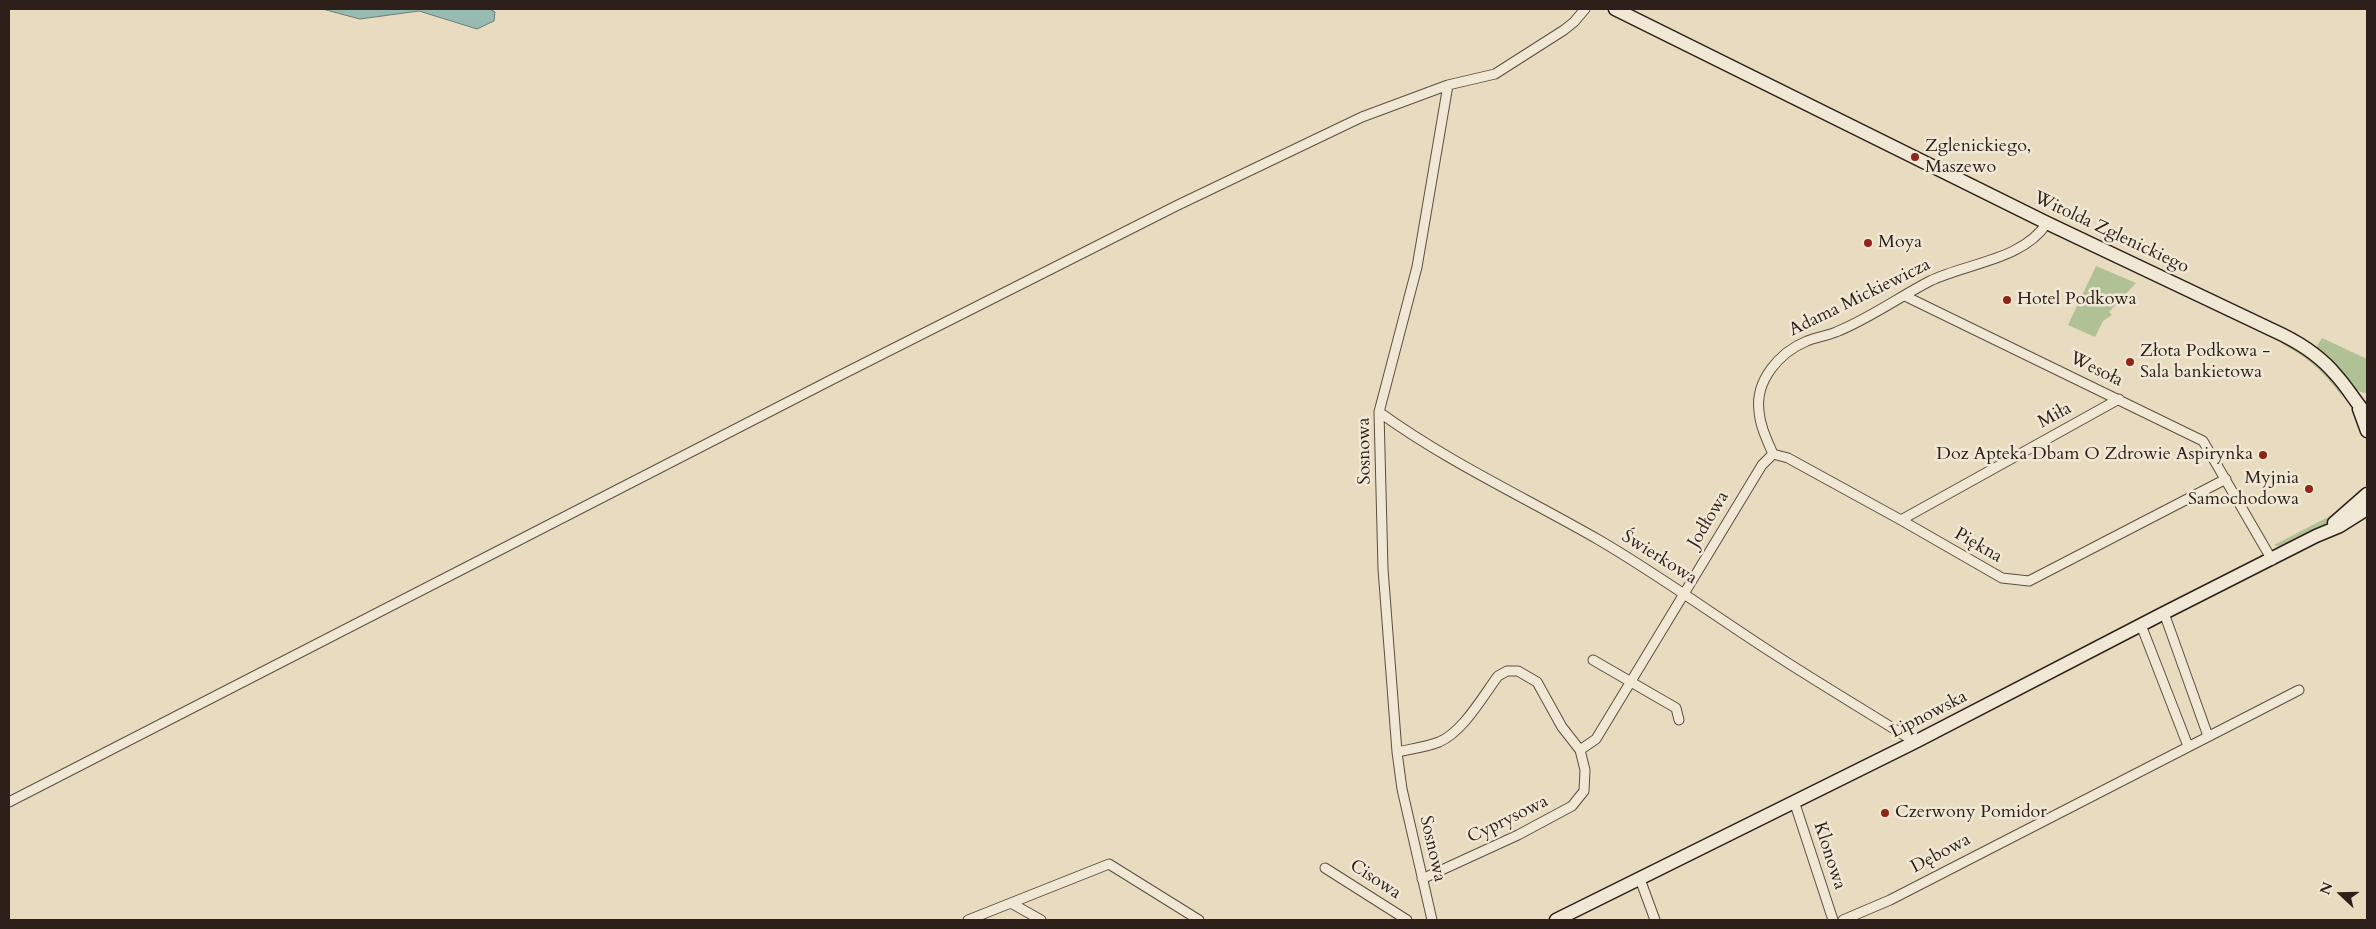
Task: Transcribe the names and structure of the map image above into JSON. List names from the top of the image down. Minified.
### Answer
{"streets":{"main road":["Witolda Zglenickiego","Lipnowska"],"street":["Adama Mickiewicza","Wesoła","Miła","Sosnowa","Jodłowa","Piękna","Świerkowa","Cyprysowa","Dębowa","Klonowa","Cisowa"]},"crossings":[["Witolda Zglenickiego","Adama Mickiewicza"],["Adama Mickiewicza","Wesoła"],["Adama Mickiewicza","Jodłowa"],["Adama Mickiewicza","Piękna"],["Wesoła","Miła"],["Wesoła","Piękna"],["Wesoła","Lipnowska"],["Miła","Piękna"],["Sosnowa","Świerkowa"],["Sosnowa","Cyprysowa"],["Jodłowa","Piękna"],["Jodłowa","Świerkowa"],["Jodłowa","Cyprysowa"],["Świerkowa","Lipnowska"],["Lipnowska","Klonowa"]],"places":["Zglenickiego, Maszewo","Moya","Hotel Podkowa","Złota Podkowa - Sala bankietowa","Doz Apteka Dbam O Zdrowie Aspirynka","Myjnia Samochodowa","Czerwony Pomidor"],"north":"left"}
